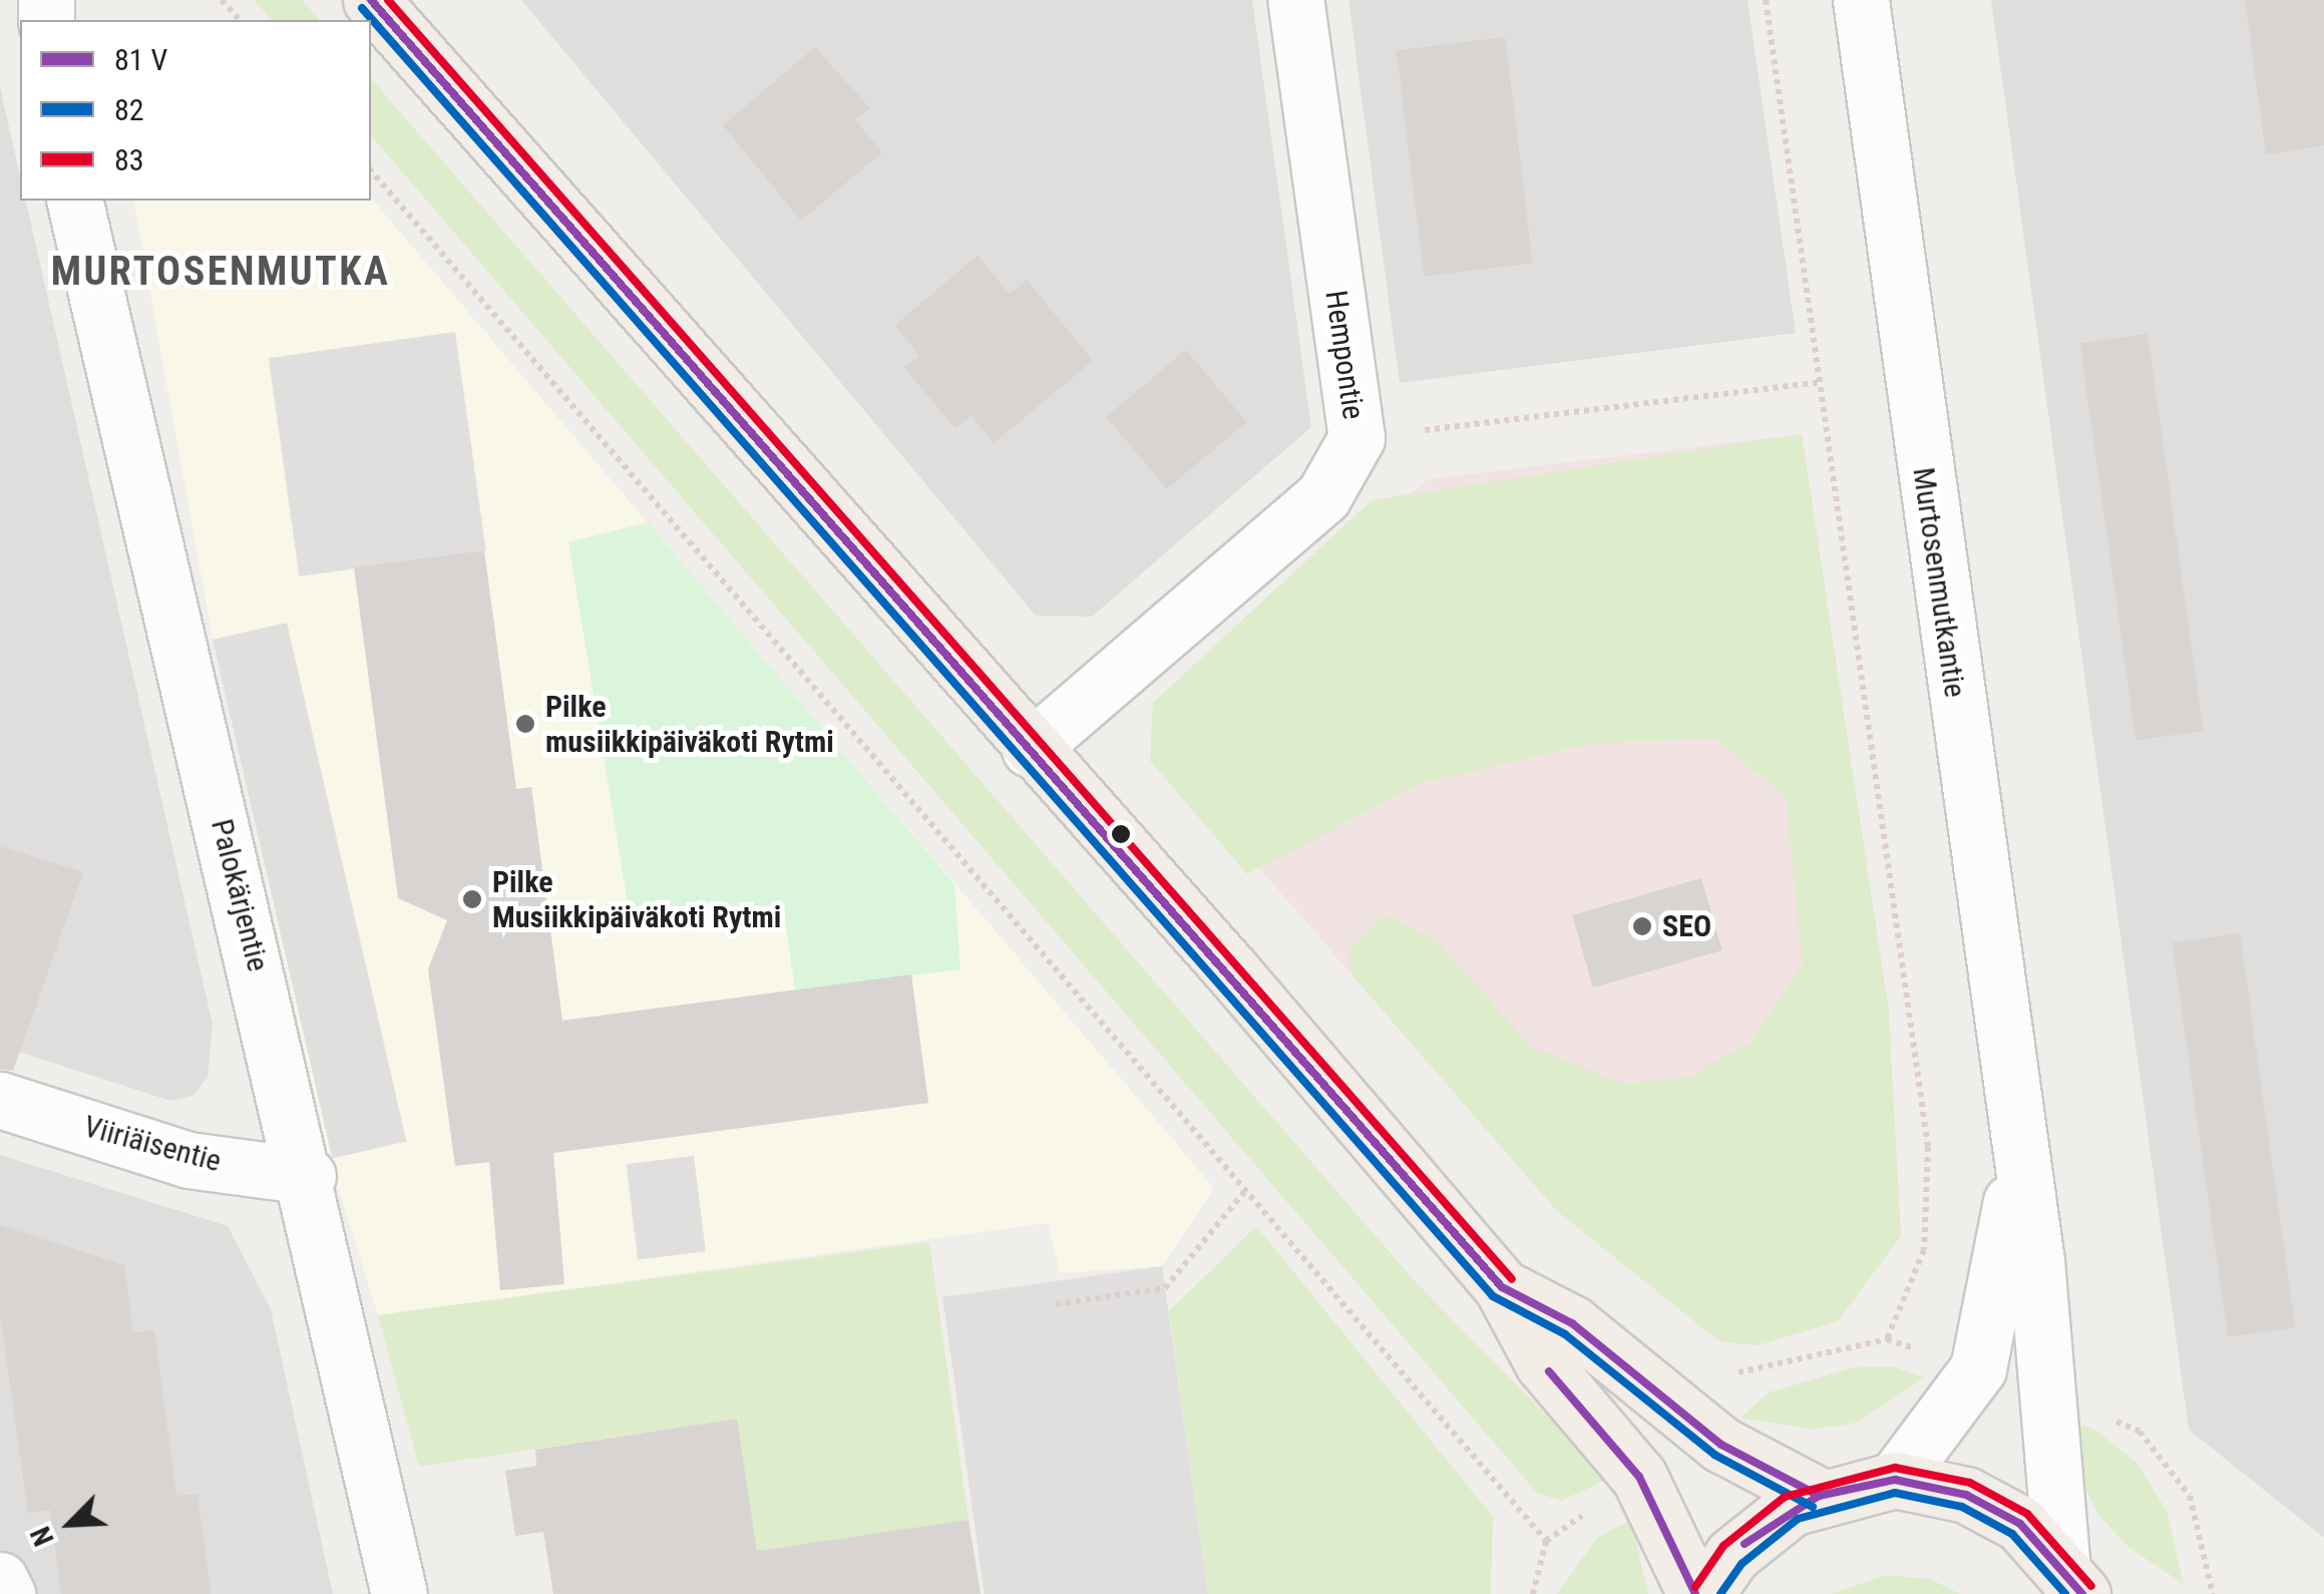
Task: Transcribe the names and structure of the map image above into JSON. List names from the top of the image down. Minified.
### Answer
{"streets":{"street":["Hempontie","Murtosenmutkantie","Palokärjentie","Viiriäisentie"]},"crossings":[["Palokärjentie","Viiriäisentie"]],"districts":["MURTOSENMUTKA"],"places":["Pilke musiikkipäiväkoti Rytmi","Pilke Musiikkipäiväkoti Rytmi","SEO"],"lines":["transit line 83","transit line 82"],"legend":["81 V","82","83"],"north":"bottom left"}
